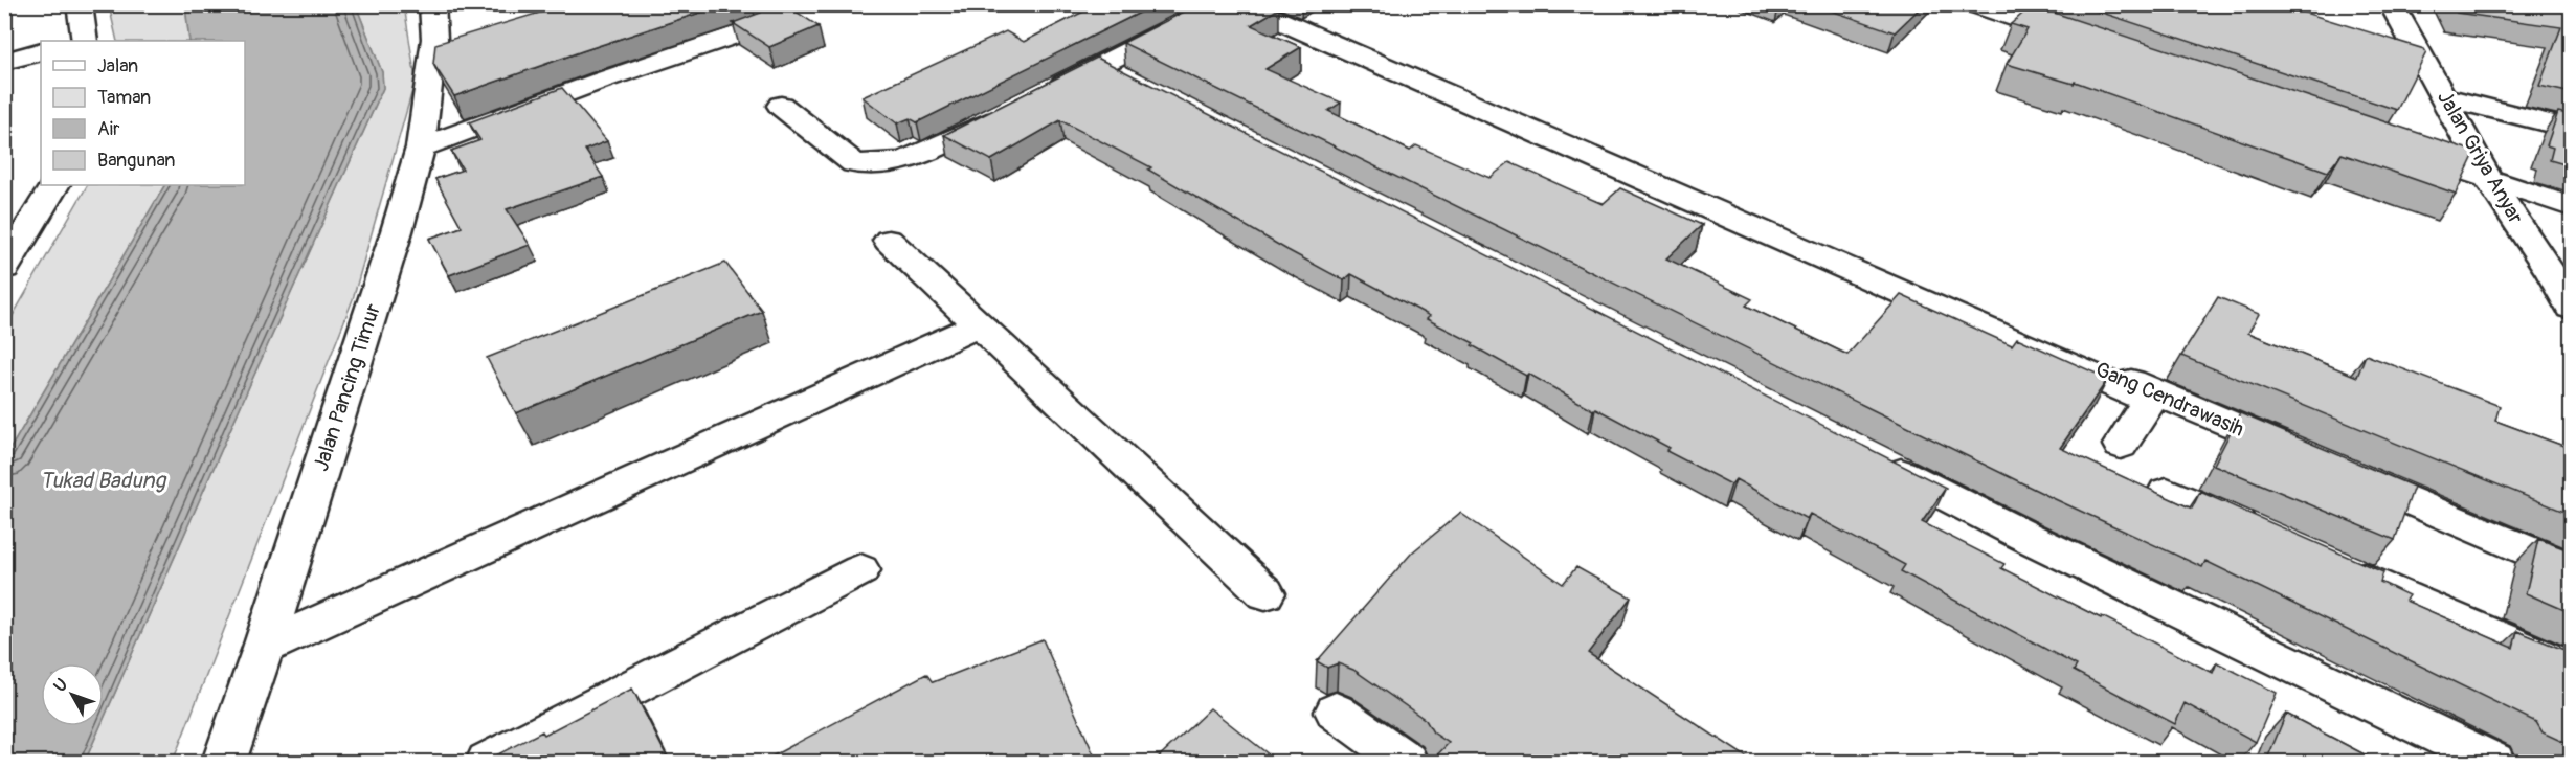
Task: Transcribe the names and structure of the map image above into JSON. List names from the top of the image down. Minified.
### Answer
{"streets":{"street":["Jalan Griya Anyar","Jalan Pancing Timur","Gang Cendrawasih"]},"water":["Tukad Badung"],"legend":["Jalan","Taman","Air","Bangunan"],"north":"top left"}
